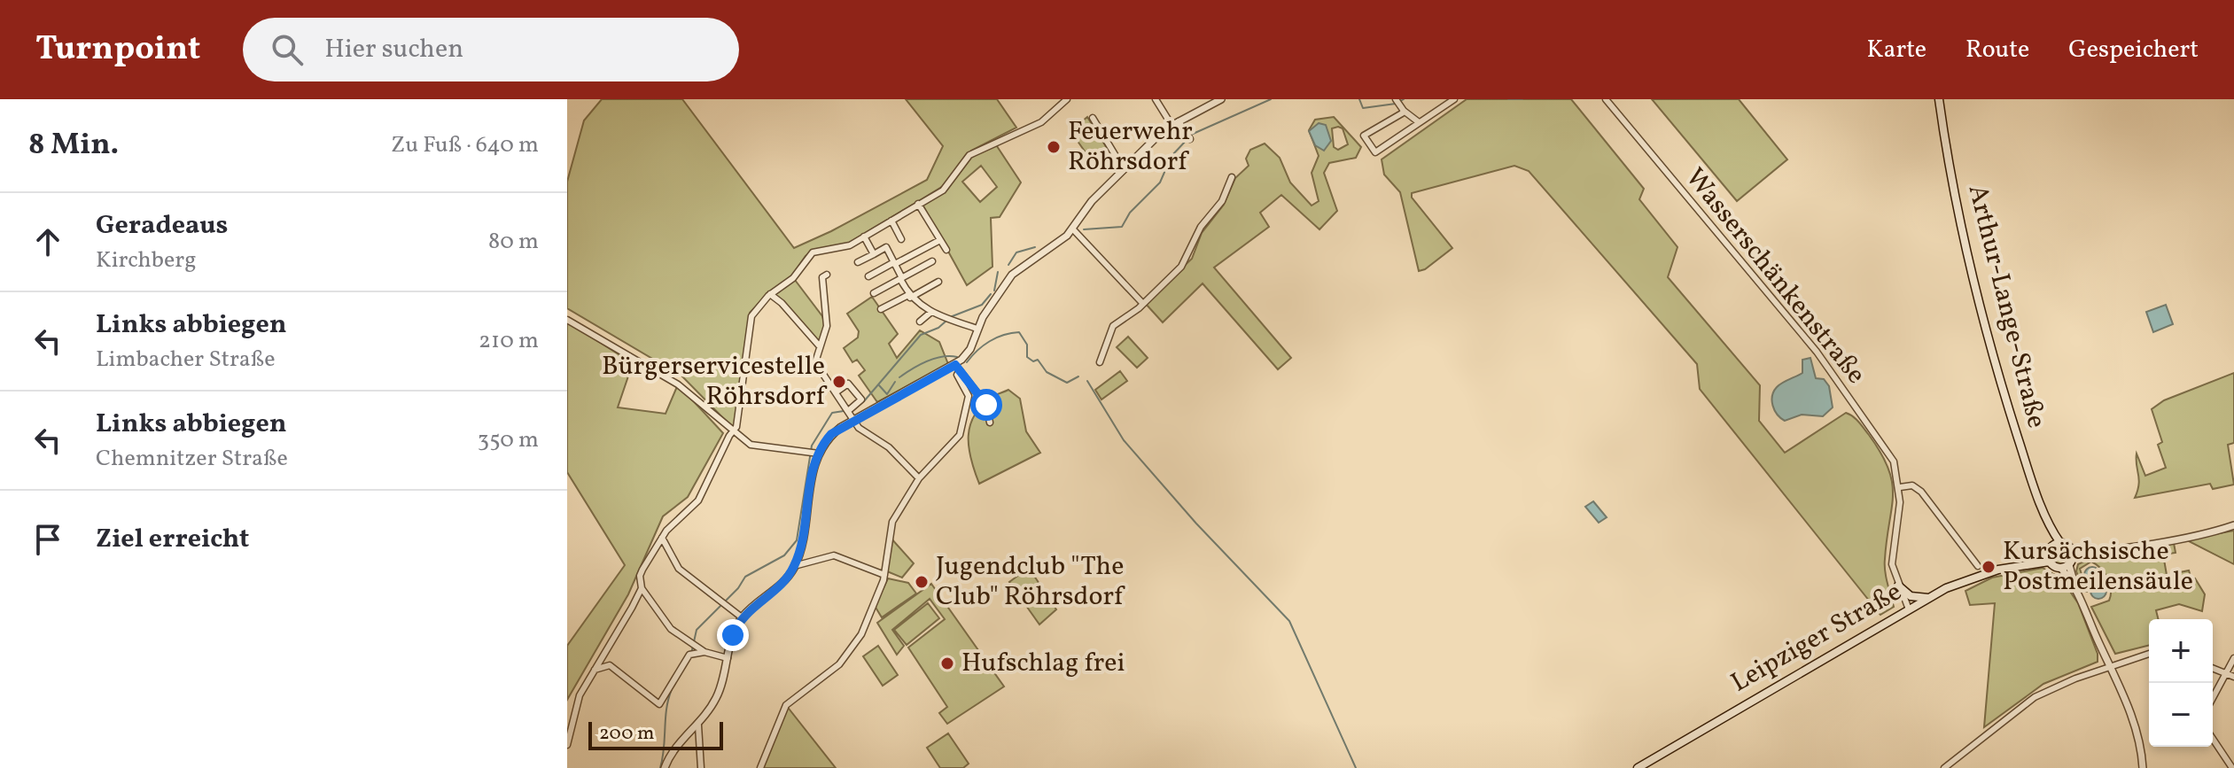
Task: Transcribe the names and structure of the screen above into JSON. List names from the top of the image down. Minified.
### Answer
{"streets":{"main road":["Arthur-Lange-Straße","Leipziger Straße"],"street":["Wasserschänkenstraße"]},"crossings":[["Wasserschänkenstraße","Leipziger Straße"]],"places":["Feuerwehr Röhrsdorf","Bürgerservicestelle Röhrsdorf","Kursächsische Postmeilensäule","Jugendclub \"The Club\" Röhrsdorf","Hufschlag frei"],"scale_bar":"200 m","page":{"header":"Turnpoint","search":"Hier suchen","nav":["Karte","Route","Gespeichert"],"heading":["8 Min.","Zu Fuß · 640 m"],"list":[["Geradeaus","Kirchberg","80 m"],["Links abbiegen","Limbacher Straße","210 m"],["Links abbiegen","Chemnitzer Straße","350 m"],"Ziel erreicht"],"map_buttons":["+","−"],"scale":"200 m"}}
